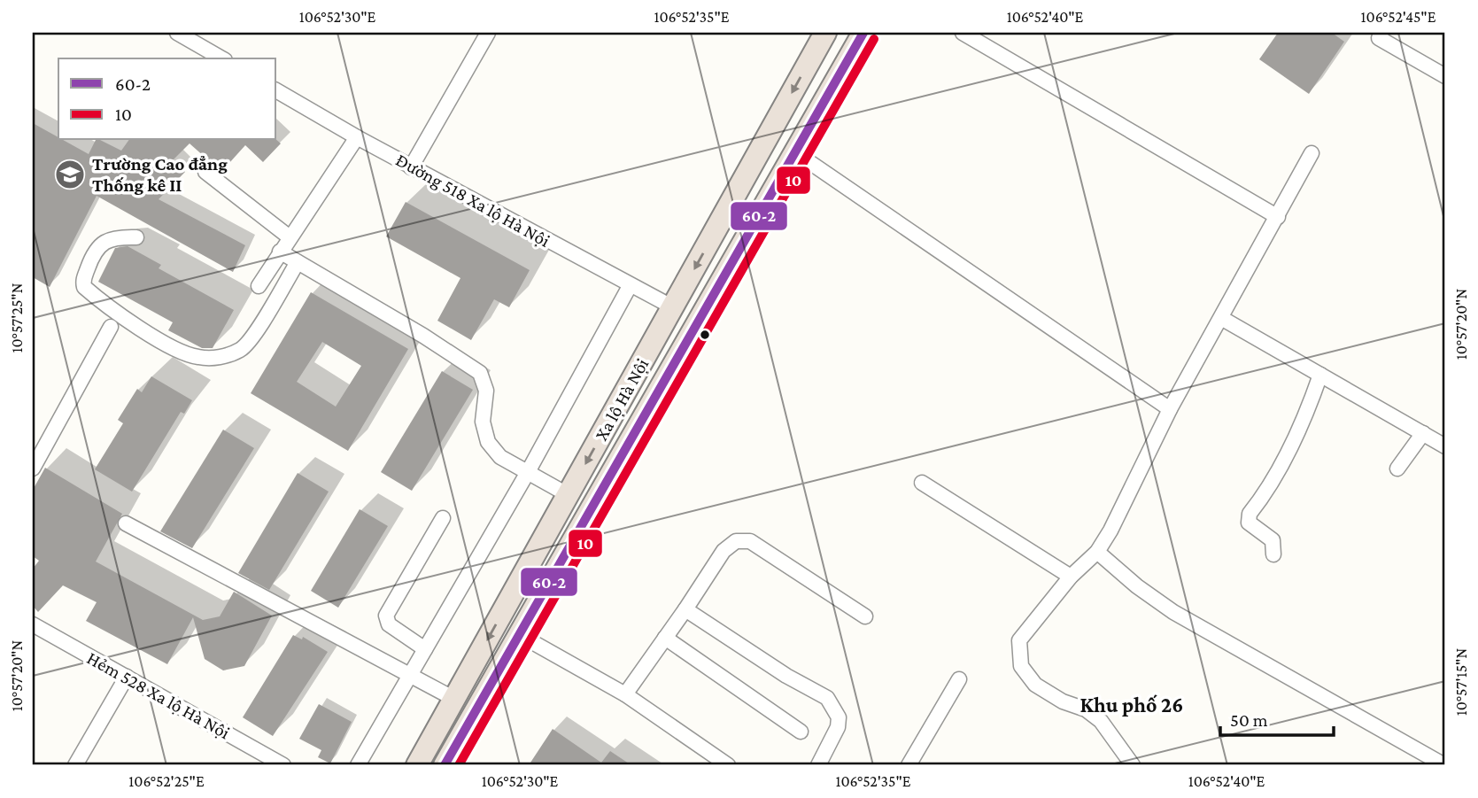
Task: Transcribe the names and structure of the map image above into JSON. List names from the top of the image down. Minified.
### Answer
{"streets":{"highway":["Xa lộ Hà Nội"],"street":["Đường 518 Xa lộ Hà Nội","Hẻm 528 Xa lộ Hà Nội"]},"crossings":[["Đường 518 Xa lộ Hà Nội","Xa lộ Hà Nội"]],"districts":["Khu phố 26"],"places":{"school or university":["Trường Cao đẳng Thống kê II"]},"lines":["transit line 60-2","transit line 10"],"legend":["60-2","10"],"scale_bar":"50 m","coordinates":["106°52'30\"E","106°52'35\"E","106°52'40\"E","106°52'45\"E","10°57'25\"N","10°57'20\"N","10°57'15\"N","106°52'25\"E"]}
